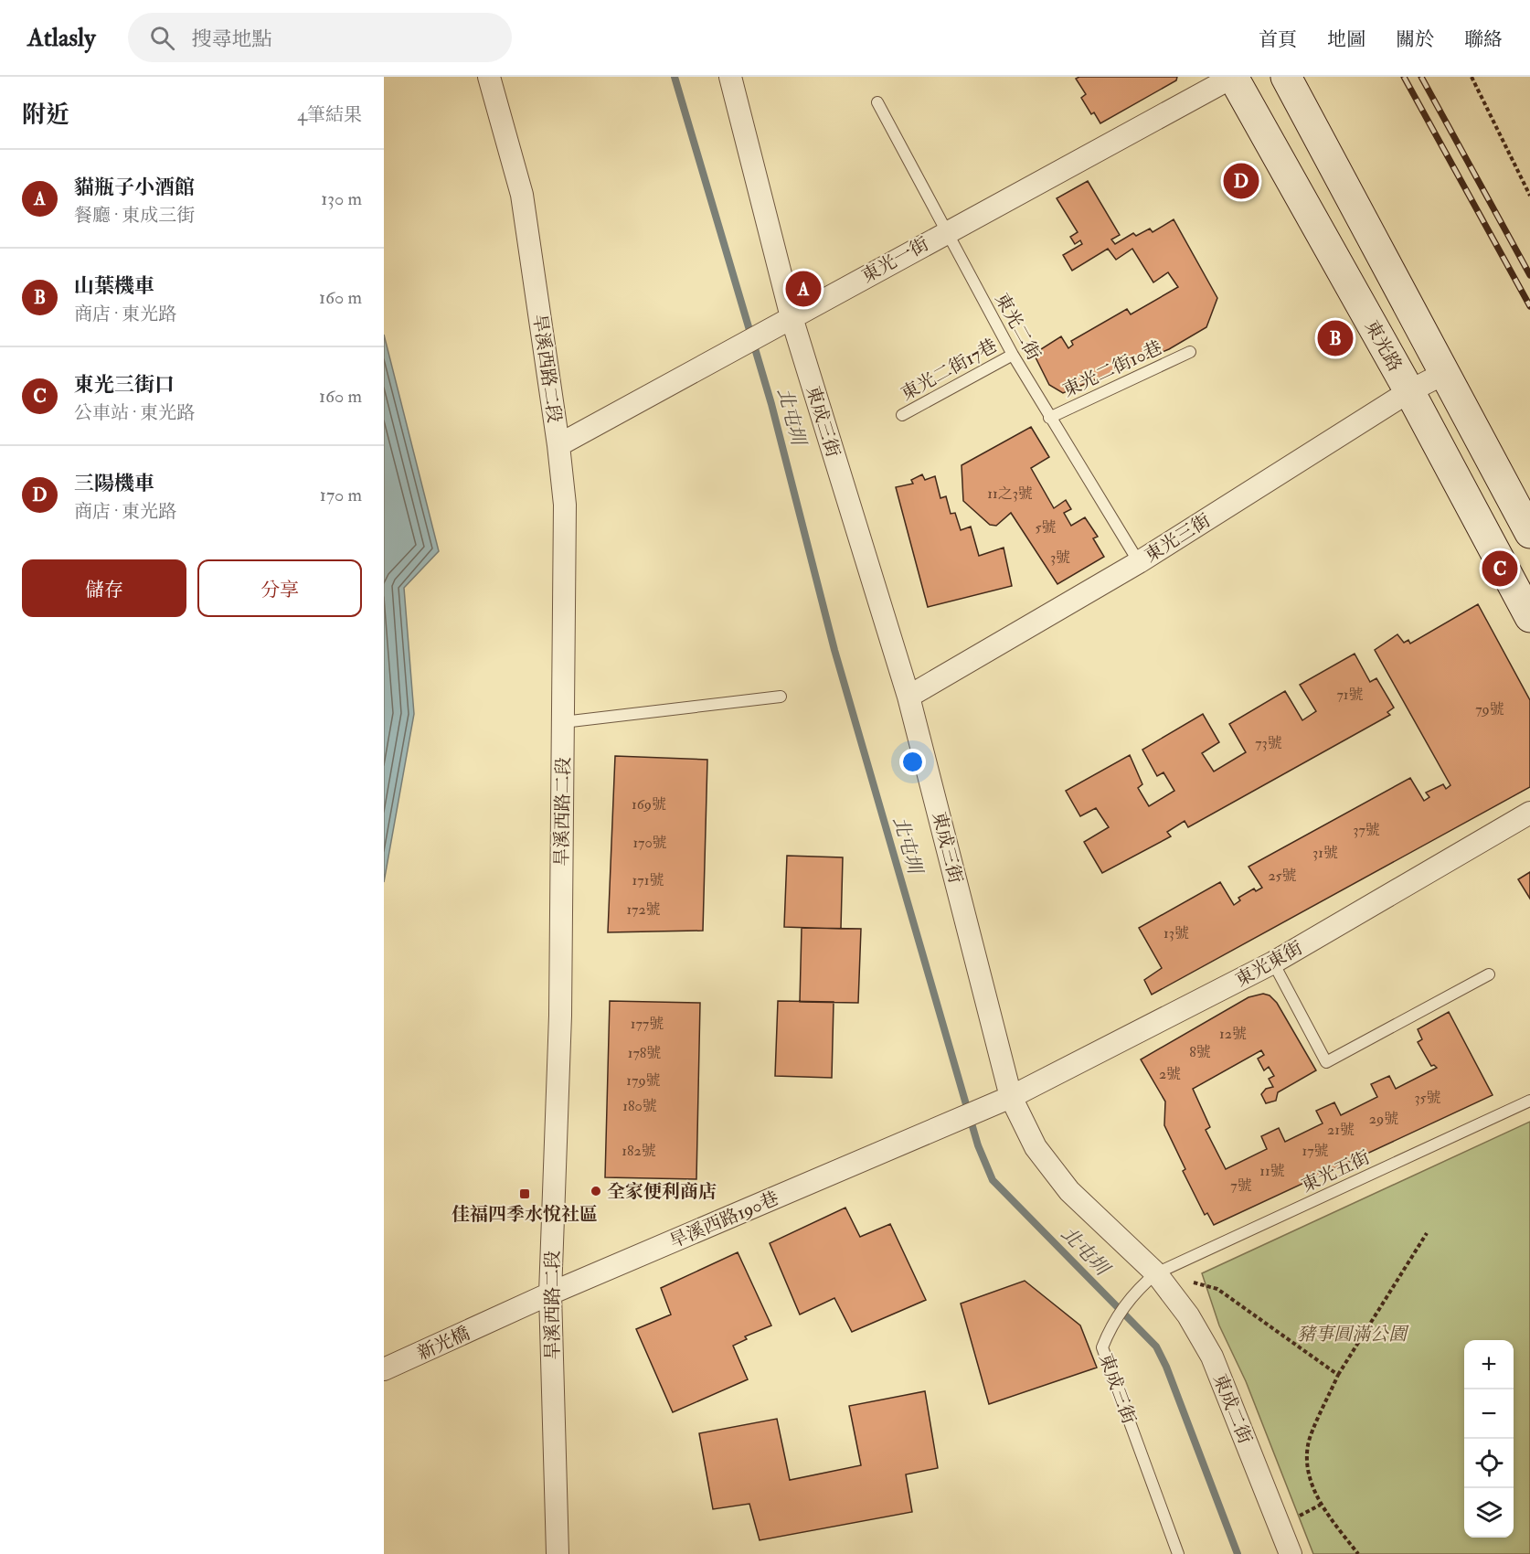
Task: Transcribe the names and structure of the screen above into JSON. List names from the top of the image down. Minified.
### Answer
{"streets":{"street":["東光一街","東光路","旱溪西路二段","東成三街","東光三街","東光東街","旱溪西路190巷","新光橋","東成二街"],"lane":["東光二街","東光二街10巷","東光二街17巷","東光五街"]},"crossings":[["東光一街","東光二街"],["東光一街","東光路"],["東光一街","旱溪西路二段"],["東光一街","東成三街"],["東光二街","東光二街10巷"],["東光二街","東光二街17巷"],["東光二街","東光三街"],["東光路","東光三街"],["旱溪西路二段","旱溪西路190巷"],["東成三街","東光三街"],["東成三街","東光東街"],["東成三街","東光五街"],["東成三街","東成二街"],["東光東街","旱溪西路190巷"],["東光五街","東成二街"],["旱溪西路190巷","新光橋"]],"water":["北屯圳"],"parks":["豬事圓滿公園"],"places":{"other":["全家便利商店"],"transit":["佳福四季水悅社區"]},"house_numbers":["11之3號","5號","3號","71號","79號","73號","169號","37號","170號","31號","25號","171號","172號","13號","177號","12號","8號","178號","2號","179號","35號","180號","29號","21號","182號","17號","11號","7號"],"page":{"header":"Atlasly","search":"搜尋地點","nav":["首頁","地圖","關於","聯絡"],"heading":["附近","4筆結果"],"list":[{"mark":"A","name":"貓瓶子小酒館","note":"餐廳 · 東成三街","value":"130 m"},{"mark":"B","name":"山葉機車","note":"商店 · 東光路","value":"160 m"},{"mark":"C","name":"東光三街口","note":"公車站 · 東光路","value":"160 m"},{"mark":"D","name":"三陽機車","note":"商店 · 東光路","value":"170 m"}],"pins":["D","A","B","C"],"buttons":["儲存","分享"],"map_buttons":["+","−"]}}
